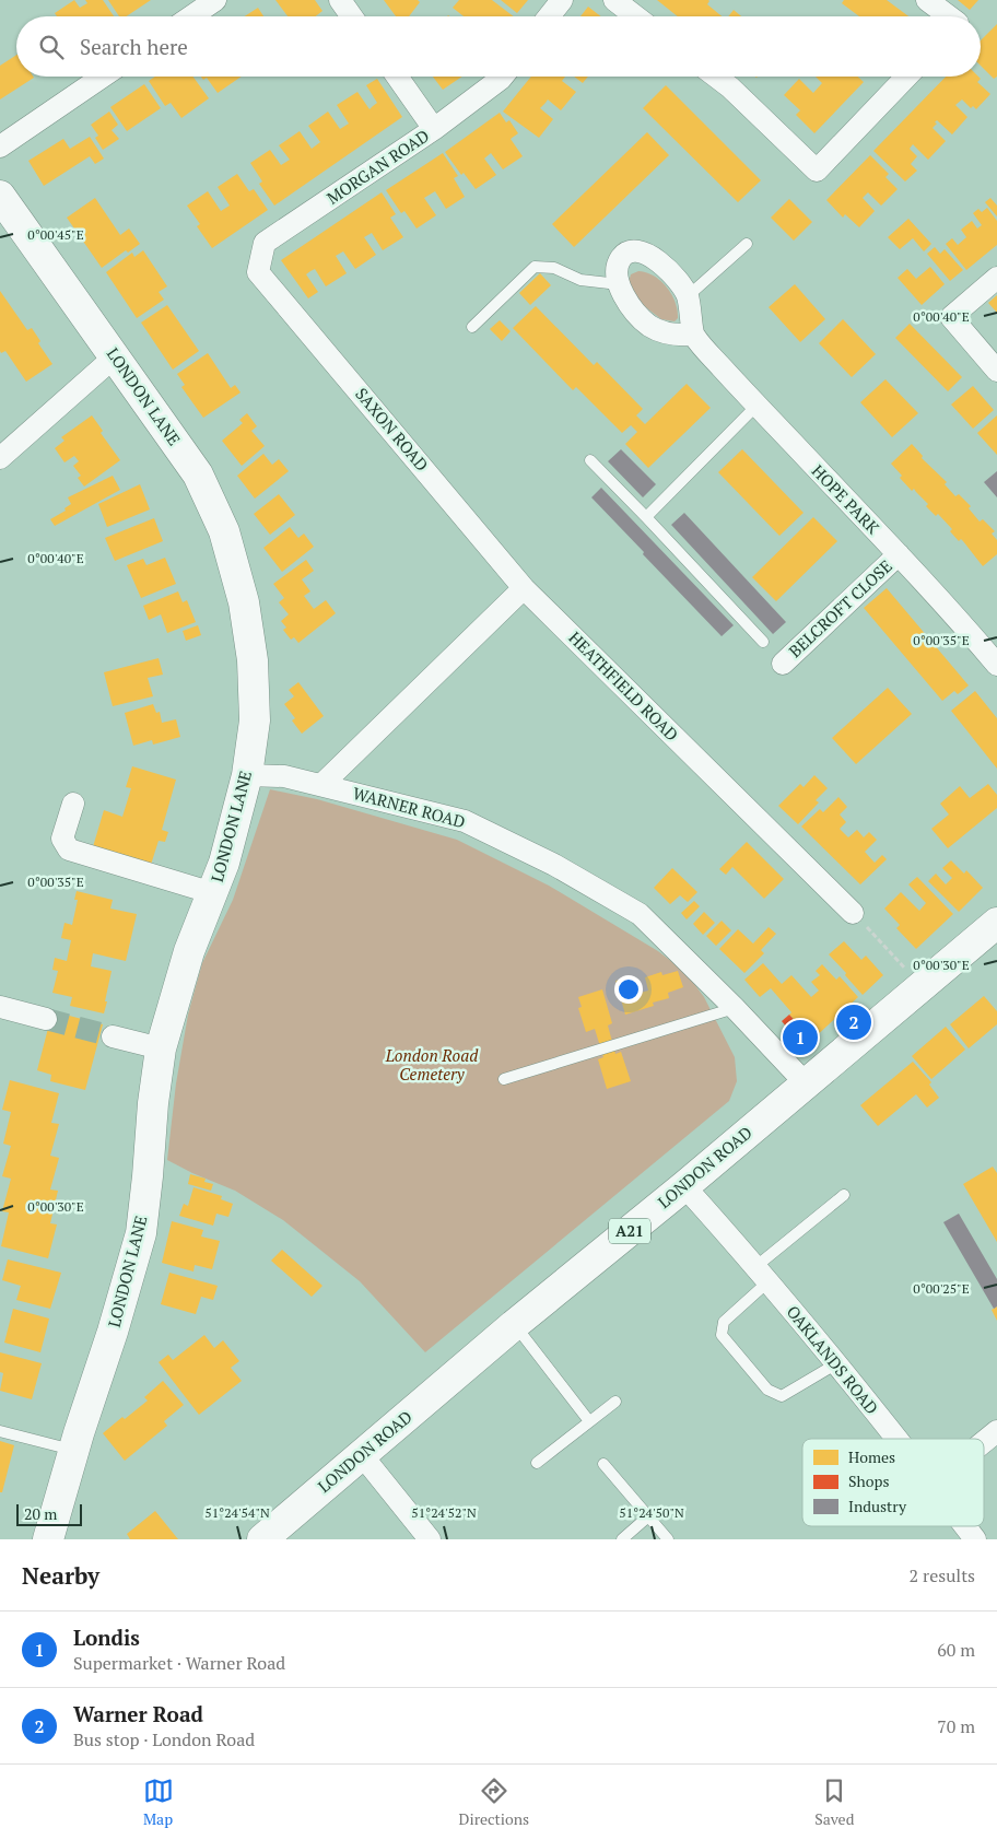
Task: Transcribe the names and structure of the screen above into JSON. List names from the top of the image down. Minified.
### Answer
{"streets":{"street":["MORGAN ROAD","LONDON LANE","SAXON ROAD","HOPE PARK","BELCROFT CLOSE","HEATHFIELD ROAD","WARNER ROAD","LONDON ROAD","A21","OAKLANDS ROAD"]},"crossings":[["MORGAN ROAD","SAXON ROAD"],["LONDON LANE","WARNER ROAD"],["SAXON ROAD","HEATHFIELD ROAD"],["HOPE PARK","BELCROFT CLOSE"],["WARNER ROAD","LONDON ROAD"],["LONDON ROAD","OAKLANDS ROAD"]],"parks":["London Road Cemetery"],"legend":["Homes","Shops","Industry"],"scale_bar":"20 m","page":{"search":"Search here","pins":["2","1"],"scale":"20 m","heading":["Nearby","2 results"],"list":[{"mark":"1","name":"Londis","note":"Supermarket · Warner Road","value":"60 m"},{"mark":"2","name":"Warner Road","note":"Bus stop · London Road","value":"70 m"}],"nav":["Map","Directions","Saved"]},"coordinates":["0°00'45\"E","0°00'40\"E","0°00'35\"E","0°00'30\"E","0°00'25\"E","51°24'54\"N","51°24'52\"N","51°24'50\"N"]}
